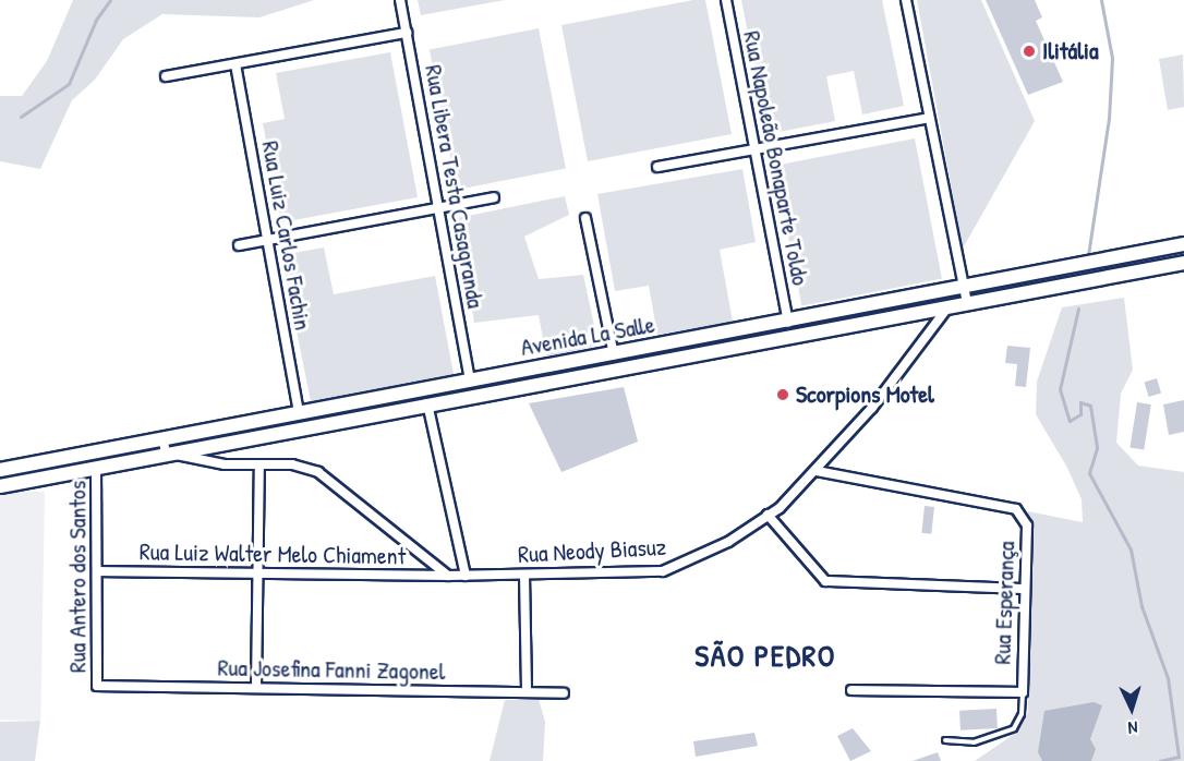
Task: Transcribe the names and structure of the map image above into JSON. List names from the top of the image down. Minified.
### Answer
{"streets":{"main road":["Avenida La Salle"],"street":["Rua Napoleão Bonaparte Toldo","Rua Libera Testa Casagranda","Rua Luiz Carlos Fachin","Rua Neody Biasuz","Rua Luiz Walter Melo Chiament","Rua Antero dos Santos","Rua Esperança","Rua Josefina Fanni Zagonel"]},"crossings":[["Rua Napoleão Bonaparte Toldo","Avenida La Salle"],["Rua Libera Testa Casagranda","Avenida La Salle"],["Rua Luiz Carlos Fachin","Avenida La Salle"],["Avenida La Salle","Rua Neody Biasuz"],["Avenida La Salle","Rua Antero dos Santos"],["Rua Neody Biasuz","Rua Luiz Walter Melo Chiament"],["Rua Neody Biasuz","Rua Esperança"],["Rua Luiz Walter Melo Chiament","Rua Antero dos Santos"],["Rua Antero dos Santos","Rua Josefina Fanni Zagonel"]],"districts":["SÃO PEDRO"],"places":["Ilitália","Scorpions Motel"],"north":"bottom"}
